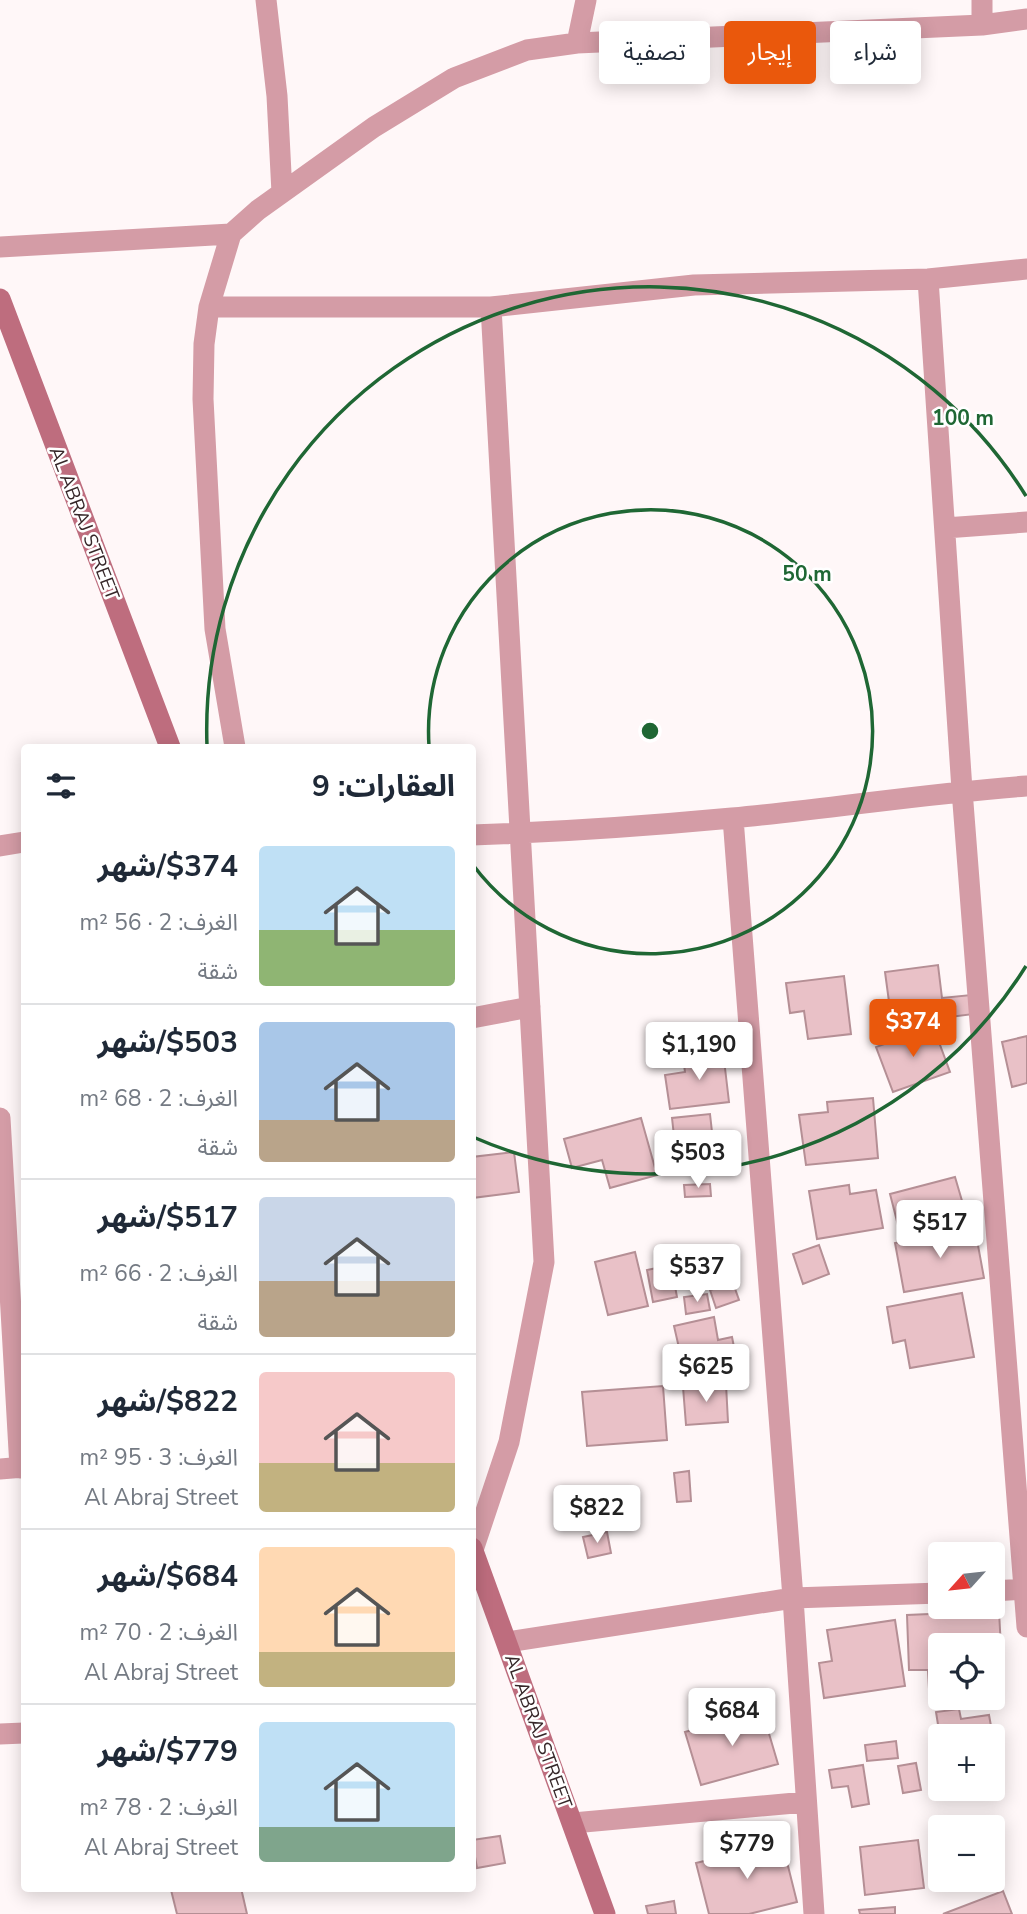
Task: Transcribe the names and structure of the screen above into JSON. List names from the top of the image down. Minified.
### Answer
{"streets":{"street":["AL ABRAJ STREET"]},"north":"bottom left","page":{"chip":["شراء","إيجار","تصفية"],"heading":"العقارات: 9","list":[{"name":"$374/شهر","note":"الغرف: 2 · 56 m² · شقة"},{"name":"$503/شهر","note":"الغرف: 2 · 68 m² · شقة"},{"name":"$517/شهر","note":"الغرف: 2 · 66 m² · شقة"},{"name":"$822/شهر","note":"الغرف: 3 · 95 m² · Al Abraj Street"},{"name":"$684/شهر","note":"الغرف: 2 · 70 m² · Al Abraj Street"},{"name":"$779/شهر","note":"الغرف: 2 · 78 m² · Al Abraj Street"}],"price":["$374","$1,190","$503","$517","$537","$625","$822","$684","$779"],"map_buttons":["+","−"]},"rings":["100 m","50 m"]}
